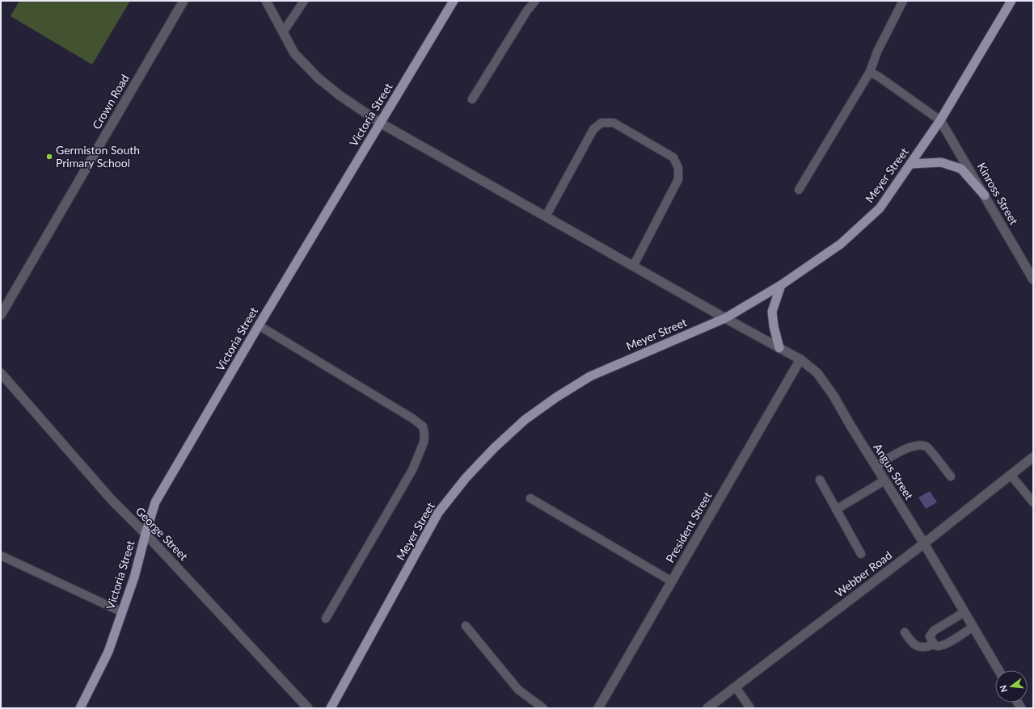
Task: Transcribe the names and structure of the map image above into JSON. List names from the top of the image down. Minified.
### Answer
{"streets":{"main road":["Victoria Street","Meyer Street"],"street":["Crown Road","Kinross Street","Angus Street","President Street","George Street","Webber Road"]},"crossings":[["Victoria Street","Angus Street"],["Victoria Street","George Street"],["Meyer Street","Kinross Street"],["Meyer Street","Angus Street"],["Angus Street","President Street"],["Angus Street","Webber Road"]],"places":["Germiston South Primary School"],"north":"left"}
